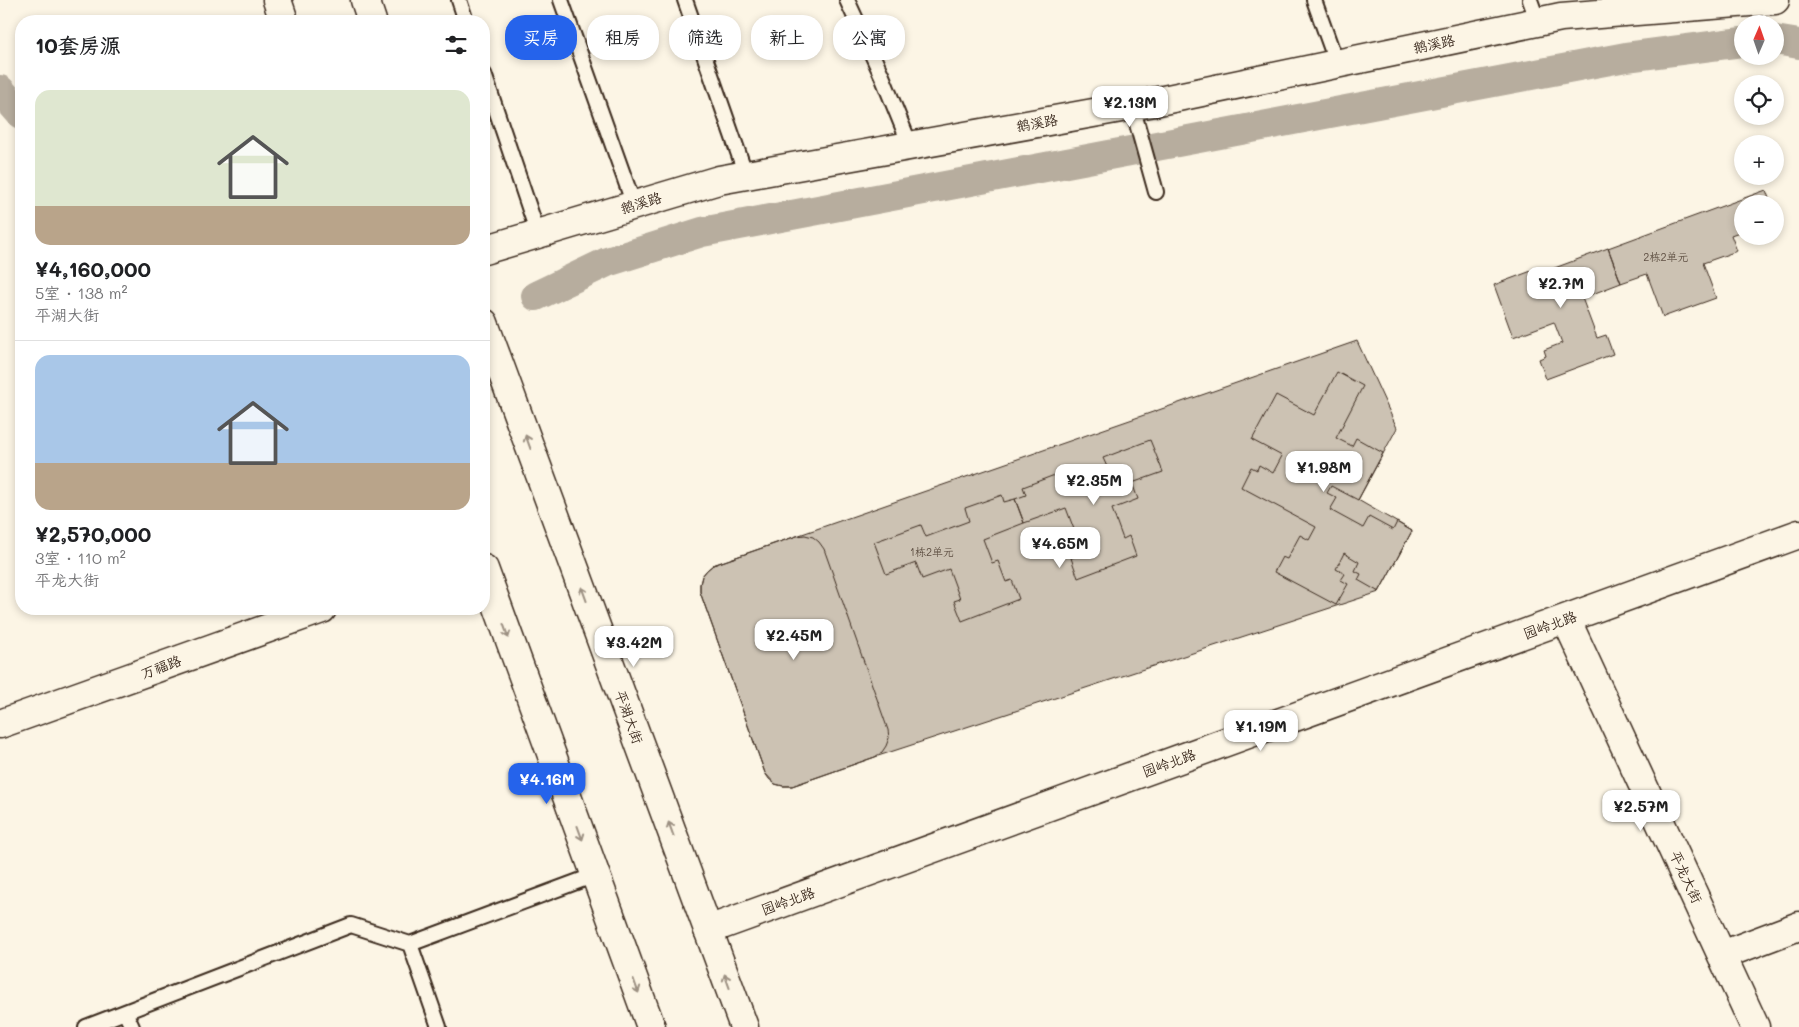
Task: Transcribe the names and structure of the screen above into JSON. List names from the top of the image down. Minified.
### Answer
{"streets":{"street":["鹅溪路","园岭北路","万福路","平湖大街","平龙大街"]},"crossings":[["园岭北路","平湖大街"],["园岭北路","平龙大街"]],"house_numbers":["2栋2单元","1栋2单元"],"north":"top","page":{"map_buttons":["+","−"],"chip":["买房","租房","筛选","新上","公寓"],"heading":"10套房源","list":[{"name":"¥4,160,000","note":"5室 · 138 m² · 平湖大街"},{"name":"¥2,570,000","note":"3室 · 110 m² · 平龙大街"}],"price":["¥2.13M","¥2.7M","¥1.98M","¥2.35M","¥4.65M","¥2.45M","¥3.42M","¥1.19M","¥4.16M","¥2.57M"]}}
